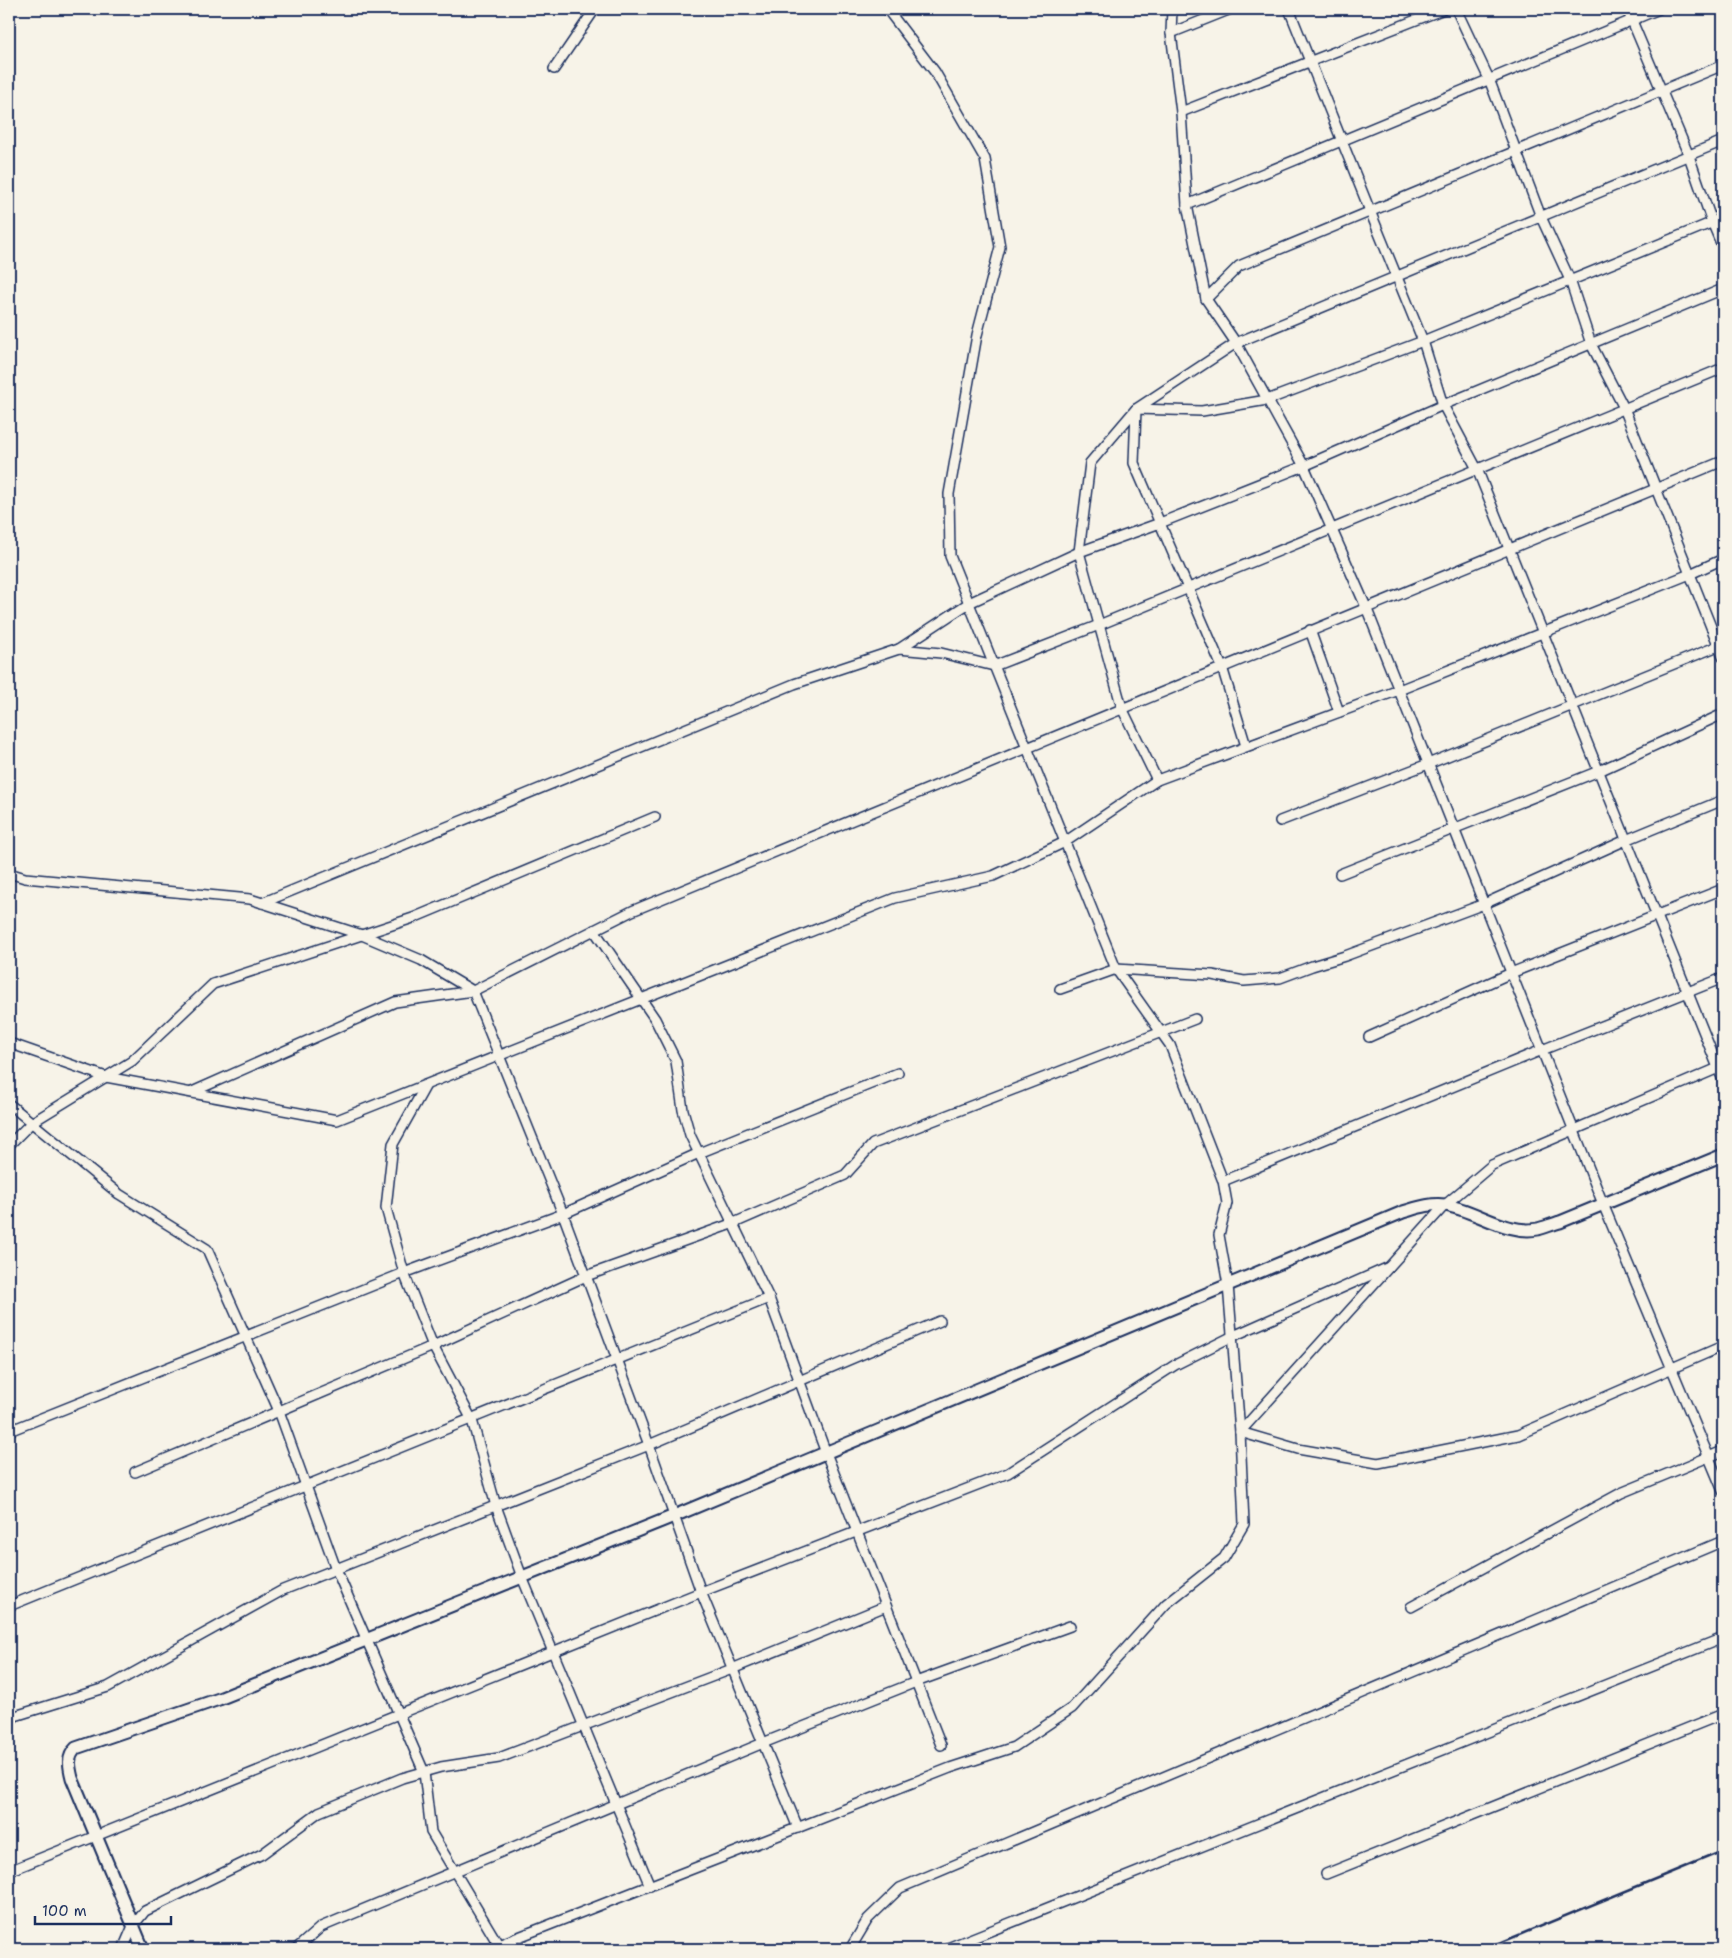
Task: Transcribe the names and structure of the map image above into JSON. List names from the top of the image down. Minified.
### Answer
{"scale_bar":"100 m"}
